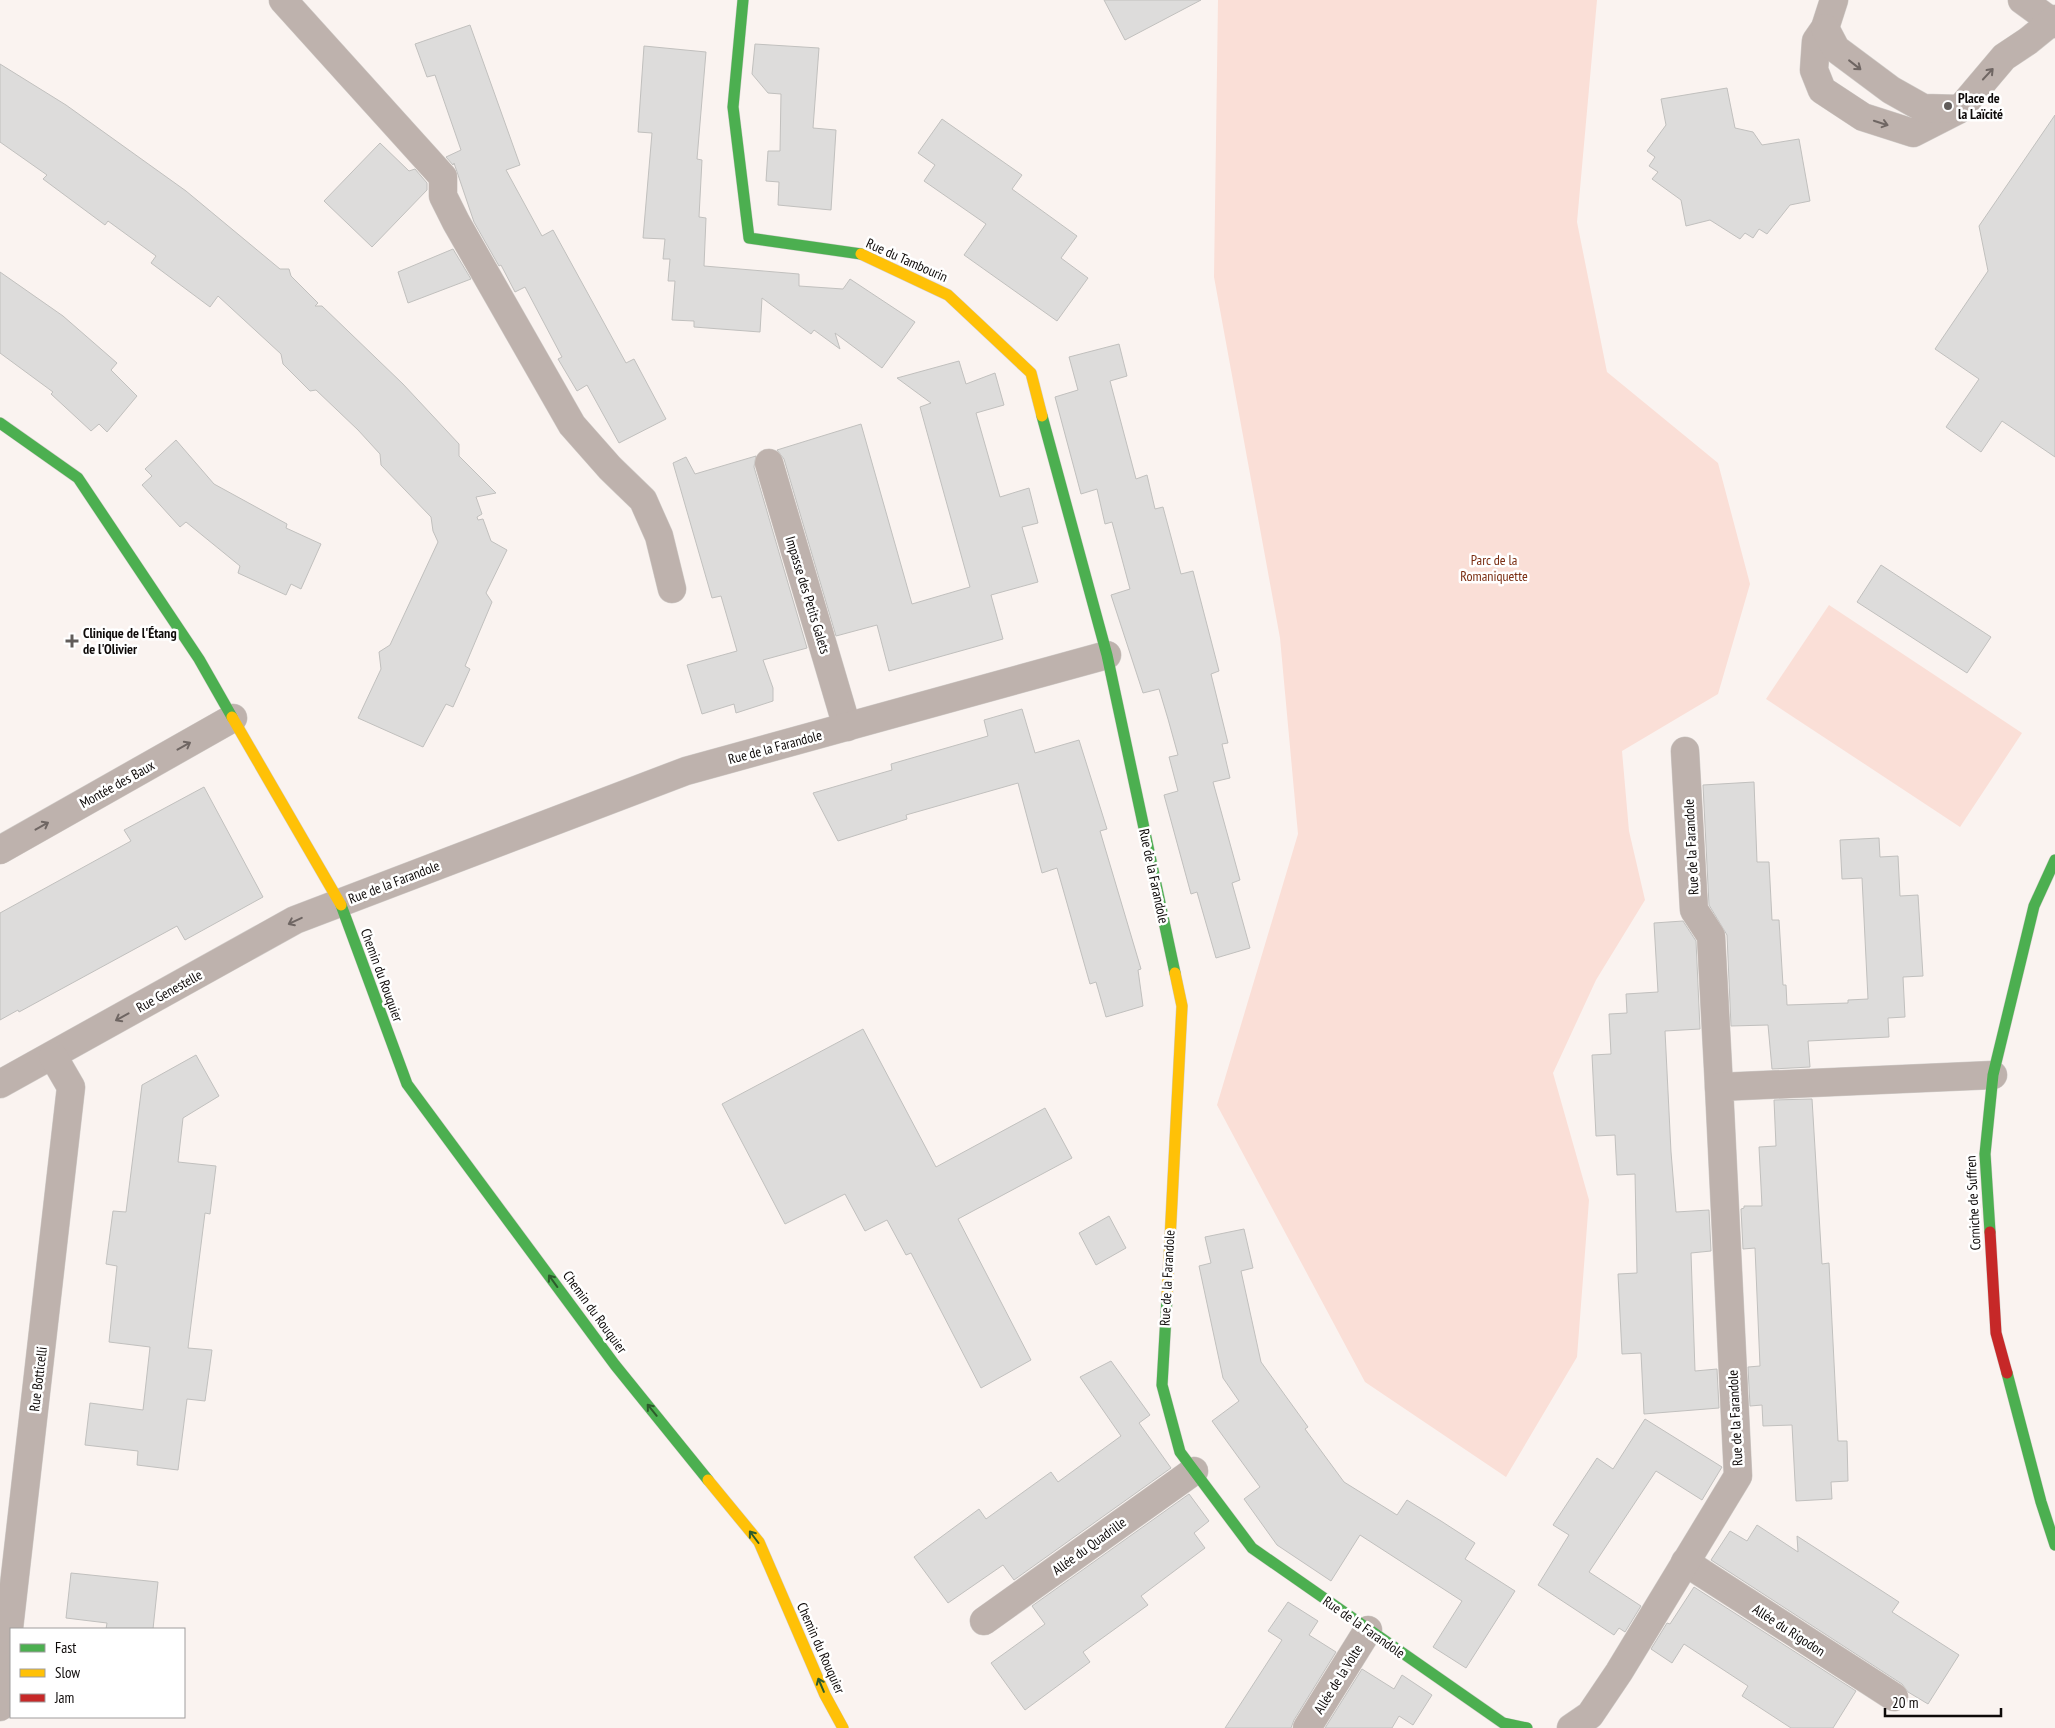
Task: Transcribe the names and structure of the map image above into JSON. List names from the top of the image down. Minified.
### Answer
{"streets":{"street":["Rue du Tambourin","Impasse des Petits Galets","Rue de la Farandole","Montée des Baux","Chemin du Rouquier","Rue Genestelle","Corniche de Suffren","Rue Botticelli","Allée du Quadrille","Allée du Rigodon","Allée de la Volte"]},"crossings":[["Rue du Tambourin","Rue de la Farandole"],["Impasse des Petits Galets","Rue de la Farandole"],["Rue de la Farandole","Chemin du Rouquier"],["Rue de la Farandole","Rue Genestelle"],["Rue de la Farandole","Allée du Quadrille"],["Rue de la Farandole","Allée du Rigodon"],["Rue de la Farandole","Allée de la Volte"],["Montée des Baux","Chemin du Rouquier"],["Chemin du Rouquier","Rue Genestelle"],["Rue Genestelle","Rue Botticelli"]],"one_way":["Montée des Baux","Chemin du Rouquier","Rue Genestelle"],"parks":["Parc de la Romaniquette"],"places":{"other":["Place de la Laïcité"],"health":["Clinique de l'Étang de l'Olivier"]},"legend":["Fast","Slow","Jam"],"scale_bar":"20 m"}
